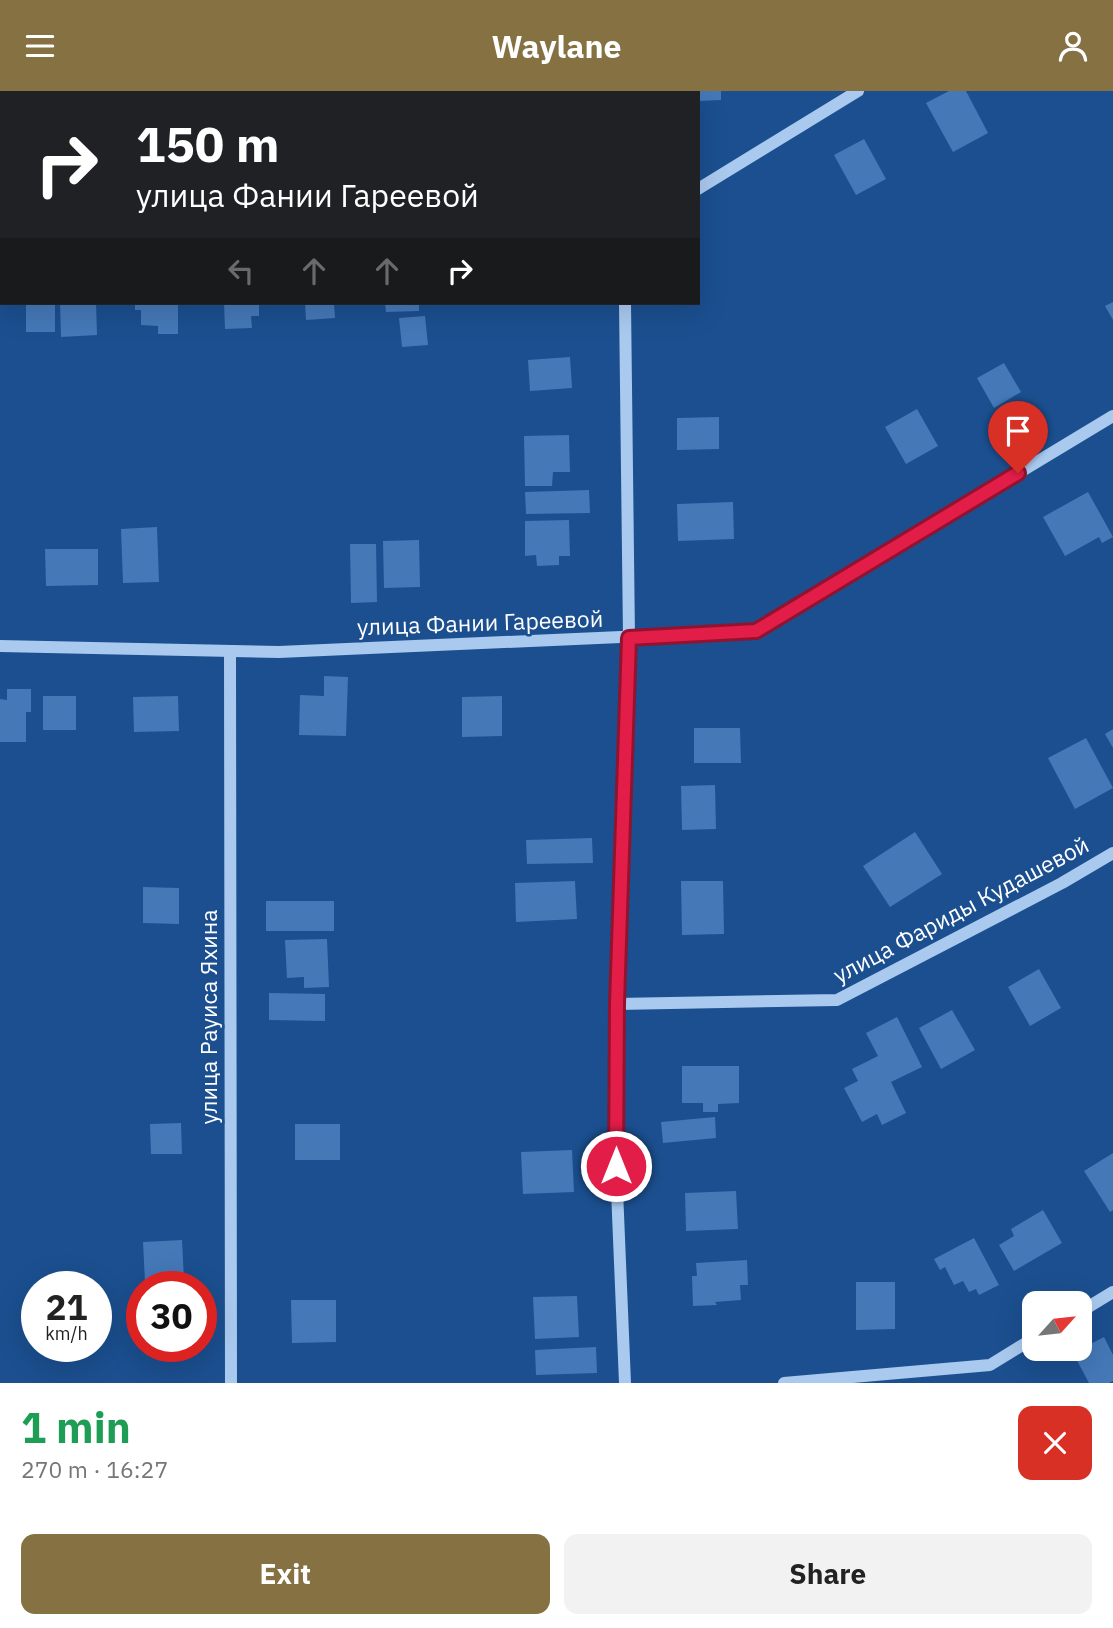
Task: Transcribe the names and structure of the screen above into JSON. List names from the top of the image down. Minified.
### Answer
{"streets":{"street":["улица Фании Гареевой","улица Фариды Кудашевой","улица Рауиса Яхина"]},"crossings":[["улица Фании Гареевой","улица Рауиса Яхина"]],"north":"top right","page":{"header":"Waylane","turn":["150 m","улица Фании Гареевой"],"speed":"21 km/h","limit":"30","heading":["1 min","270 m · 16:27"],"buttons":["Exit","Share"]}}
